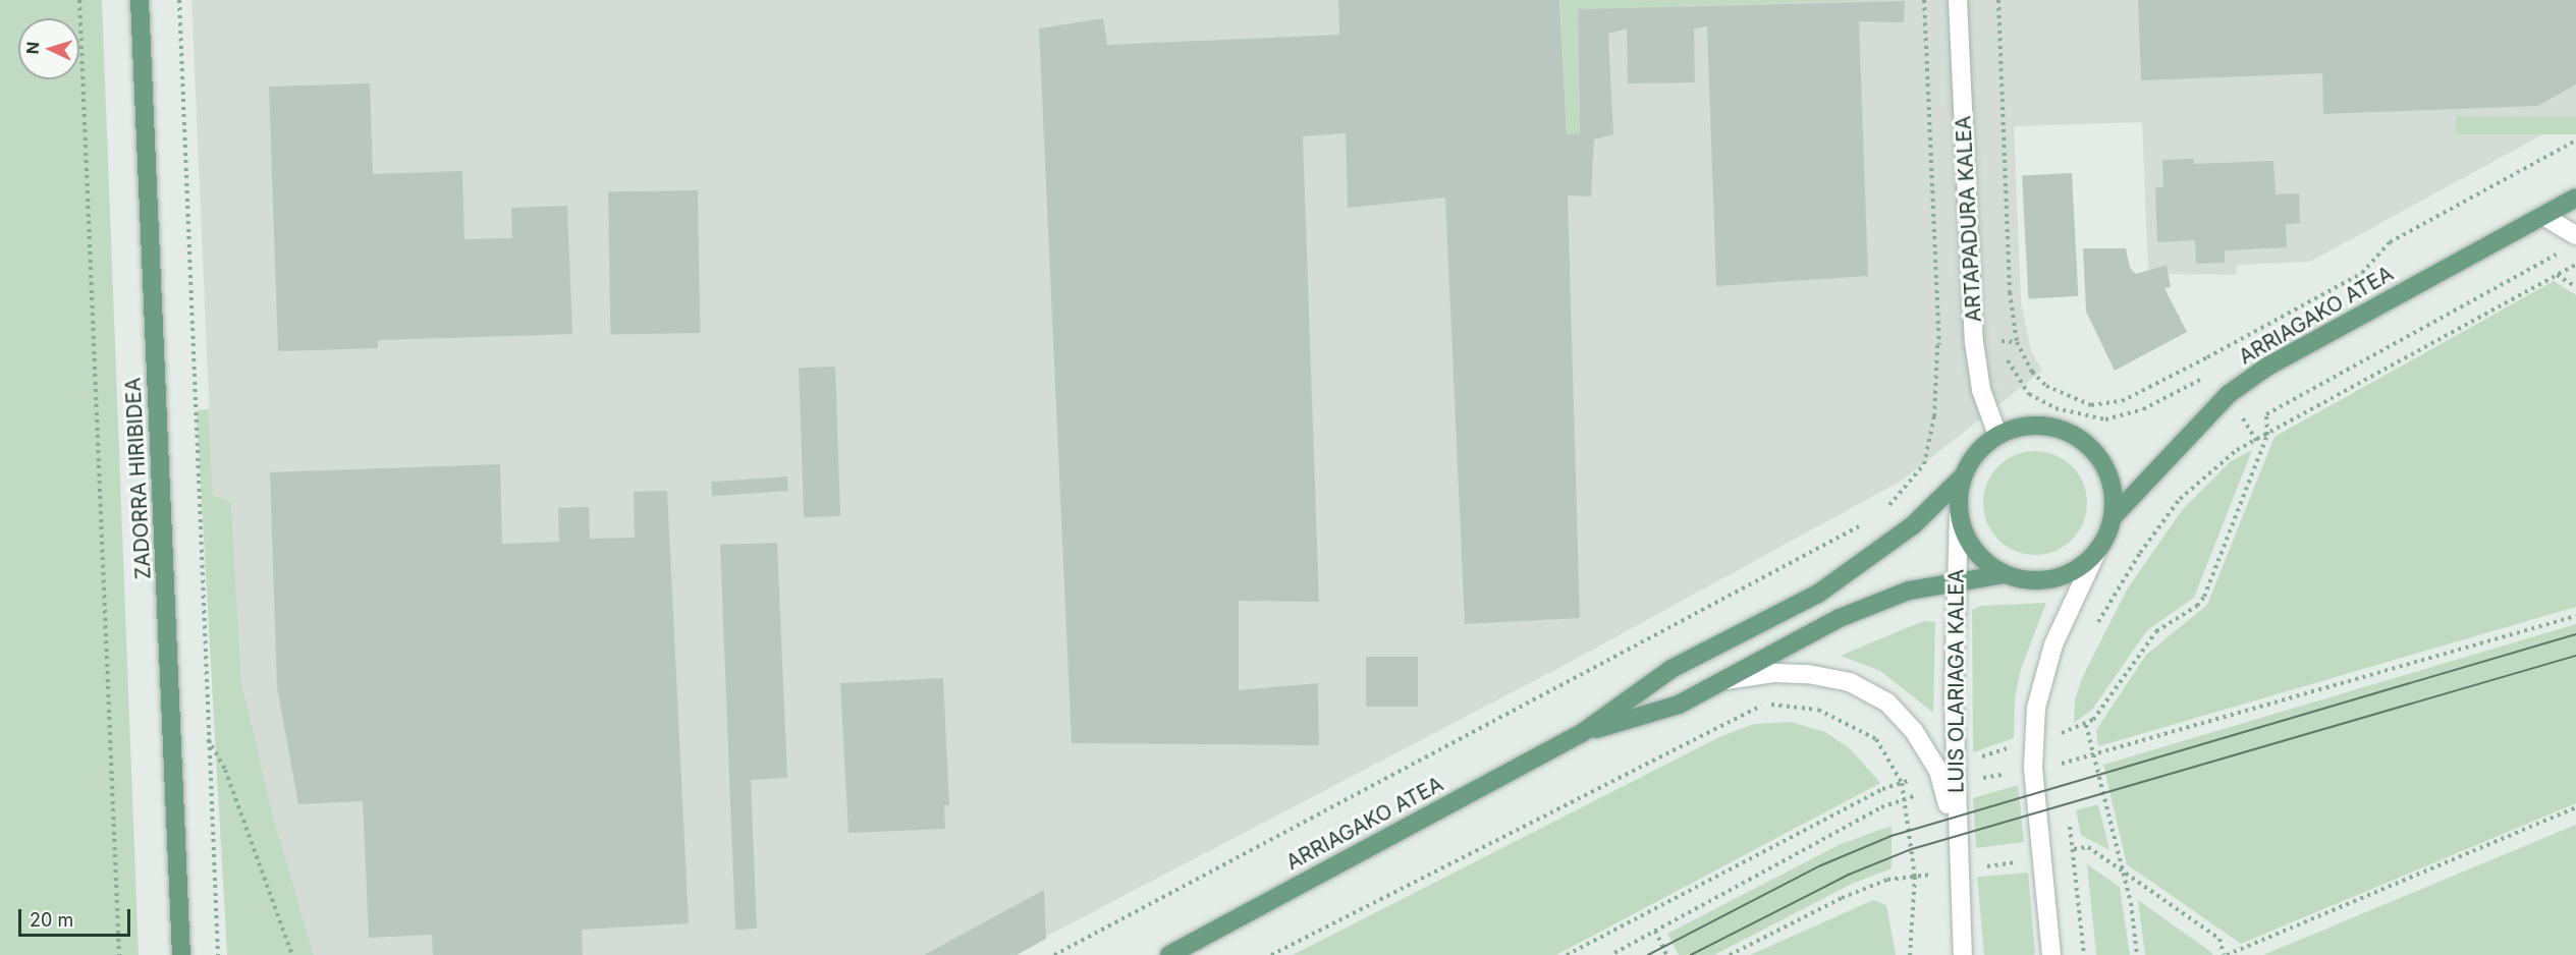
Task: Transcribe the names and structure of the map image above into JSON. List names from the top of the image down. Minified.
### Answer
{"streets":{"main road":["ARRIAGAKO ATEA","ZADORRA HIRIBIDEA"],"street":["ARTAPADURA KALEA","LUIS OLARIAGA KALEA"]},"crossings":[["ARTAPADURA KALEA","ARRIAGAKO ATEA"],["ARTAPADURA KALEA","LUIS OLARIAGA KALEA"],["ARRIAGAKO ATEA","LUIS OLARIAGA KALEA"]],"scale_bar":"20 m","north":"left"}
